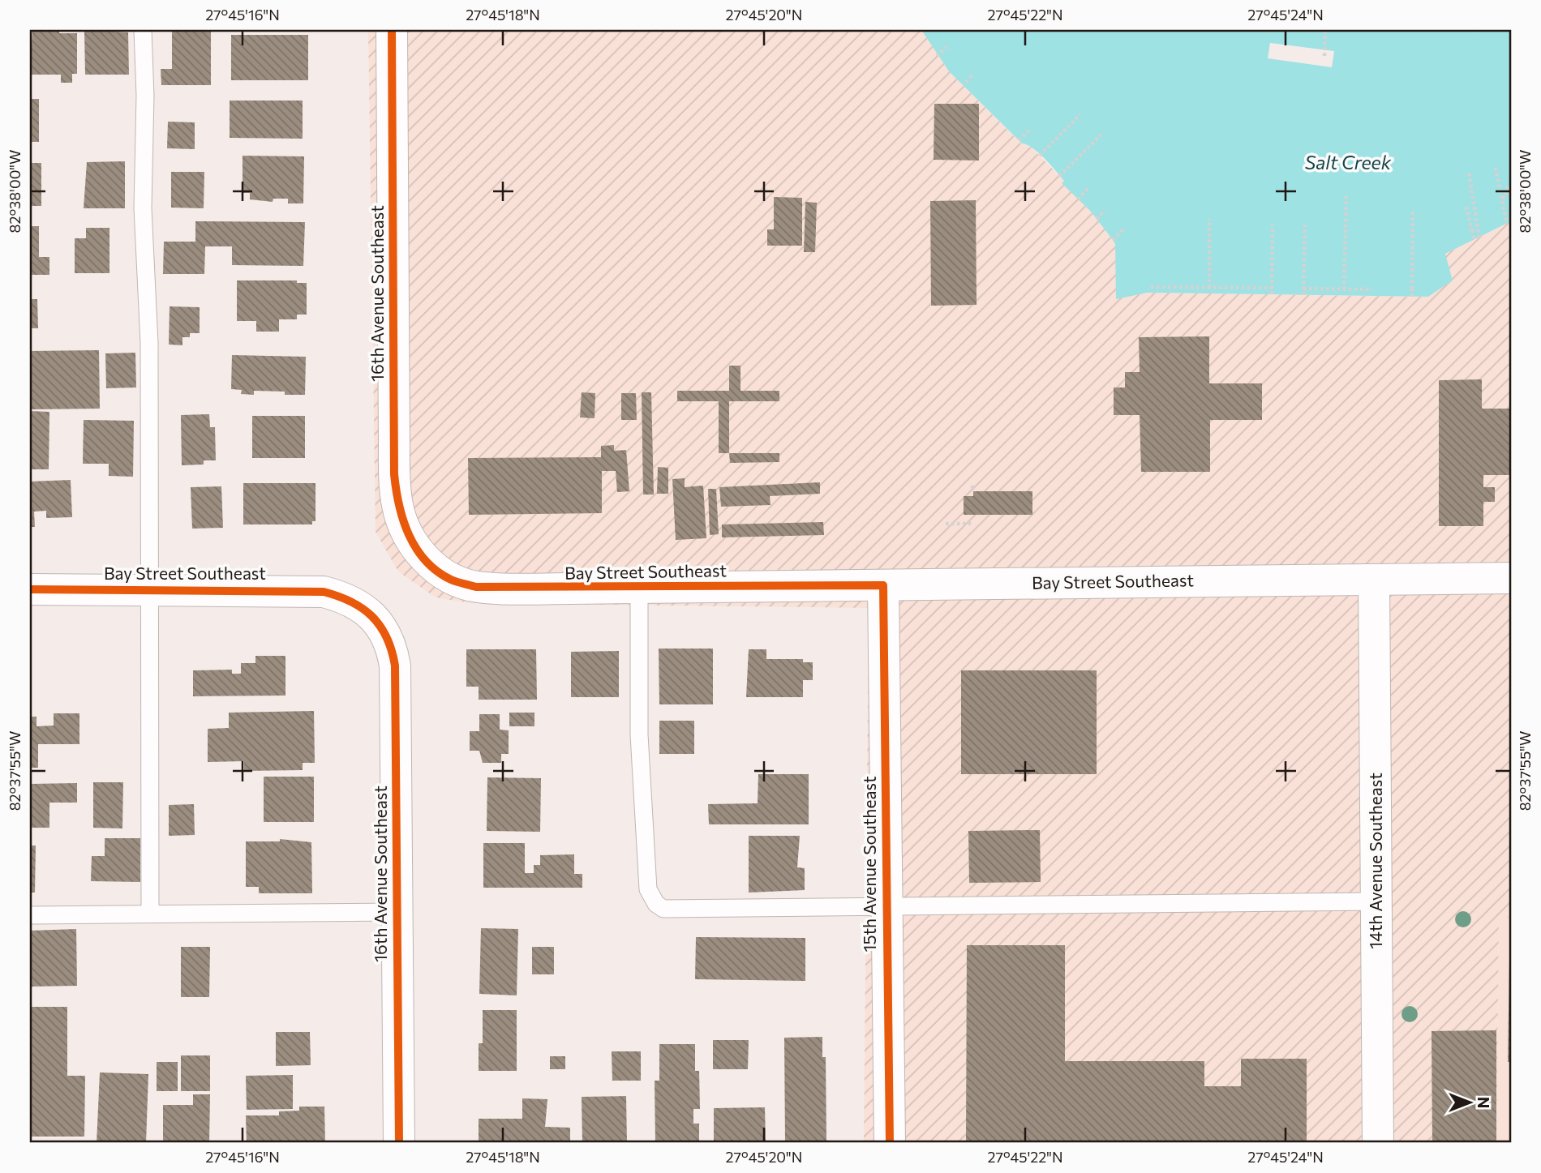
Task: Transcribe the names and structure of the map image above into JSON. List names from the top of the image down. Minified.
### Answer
{"streets":{"street":["16th Avenue Southeast","Bay Street Southeast","14th Avenue Southeast","15th Avenue Southeast"]},"crossings":[["16th Avenue Southeast","Bay Street Southeast"],["Bay Street Southeast","14th Avenue Southeast"],["Bay Street Southeast","15th Avenue Southeast"]],"water":["Salt Creek"],"north":"right","coordinates":["27°45'16\"N","27°45'18\"N","27°45'20\"N","27°45'22\"N","27°45'24\"N","82°38'00\"W","82°37'55\"W"]}
